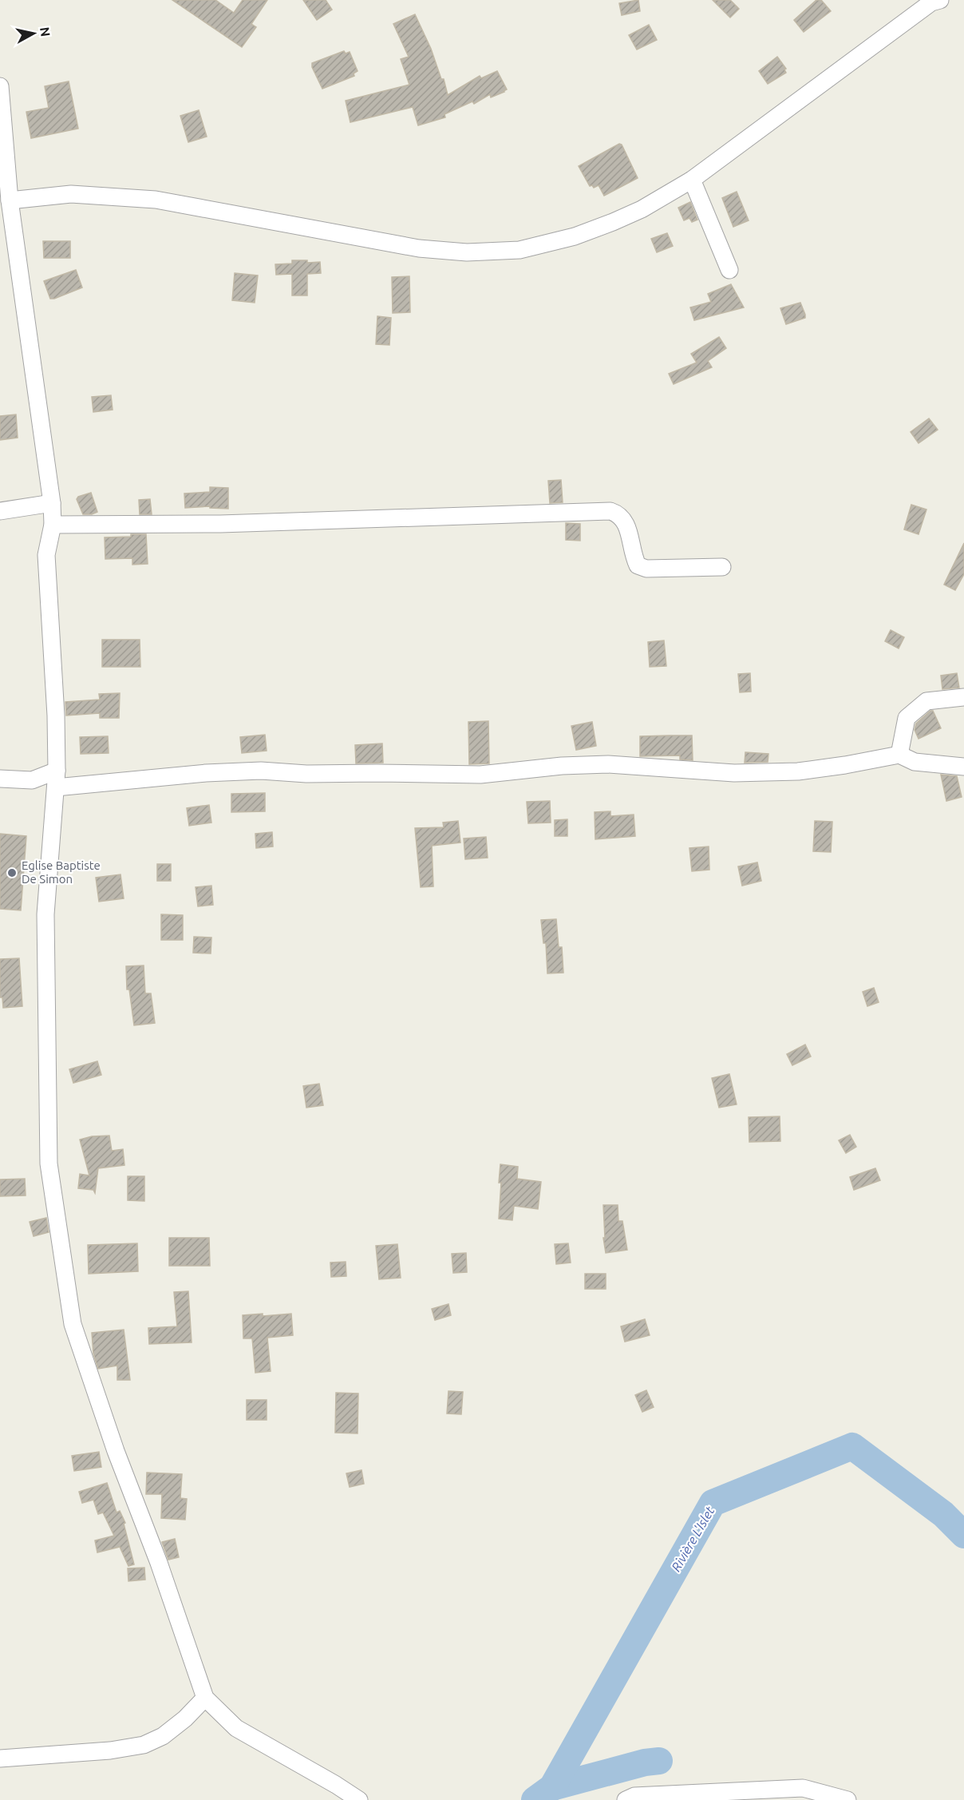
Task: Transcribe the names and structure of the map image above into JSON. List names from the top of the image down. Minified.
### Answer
{"water":["Rivière L'Islet"],"places":["Eglise Baptiste De Simon"],"north":"right"}
